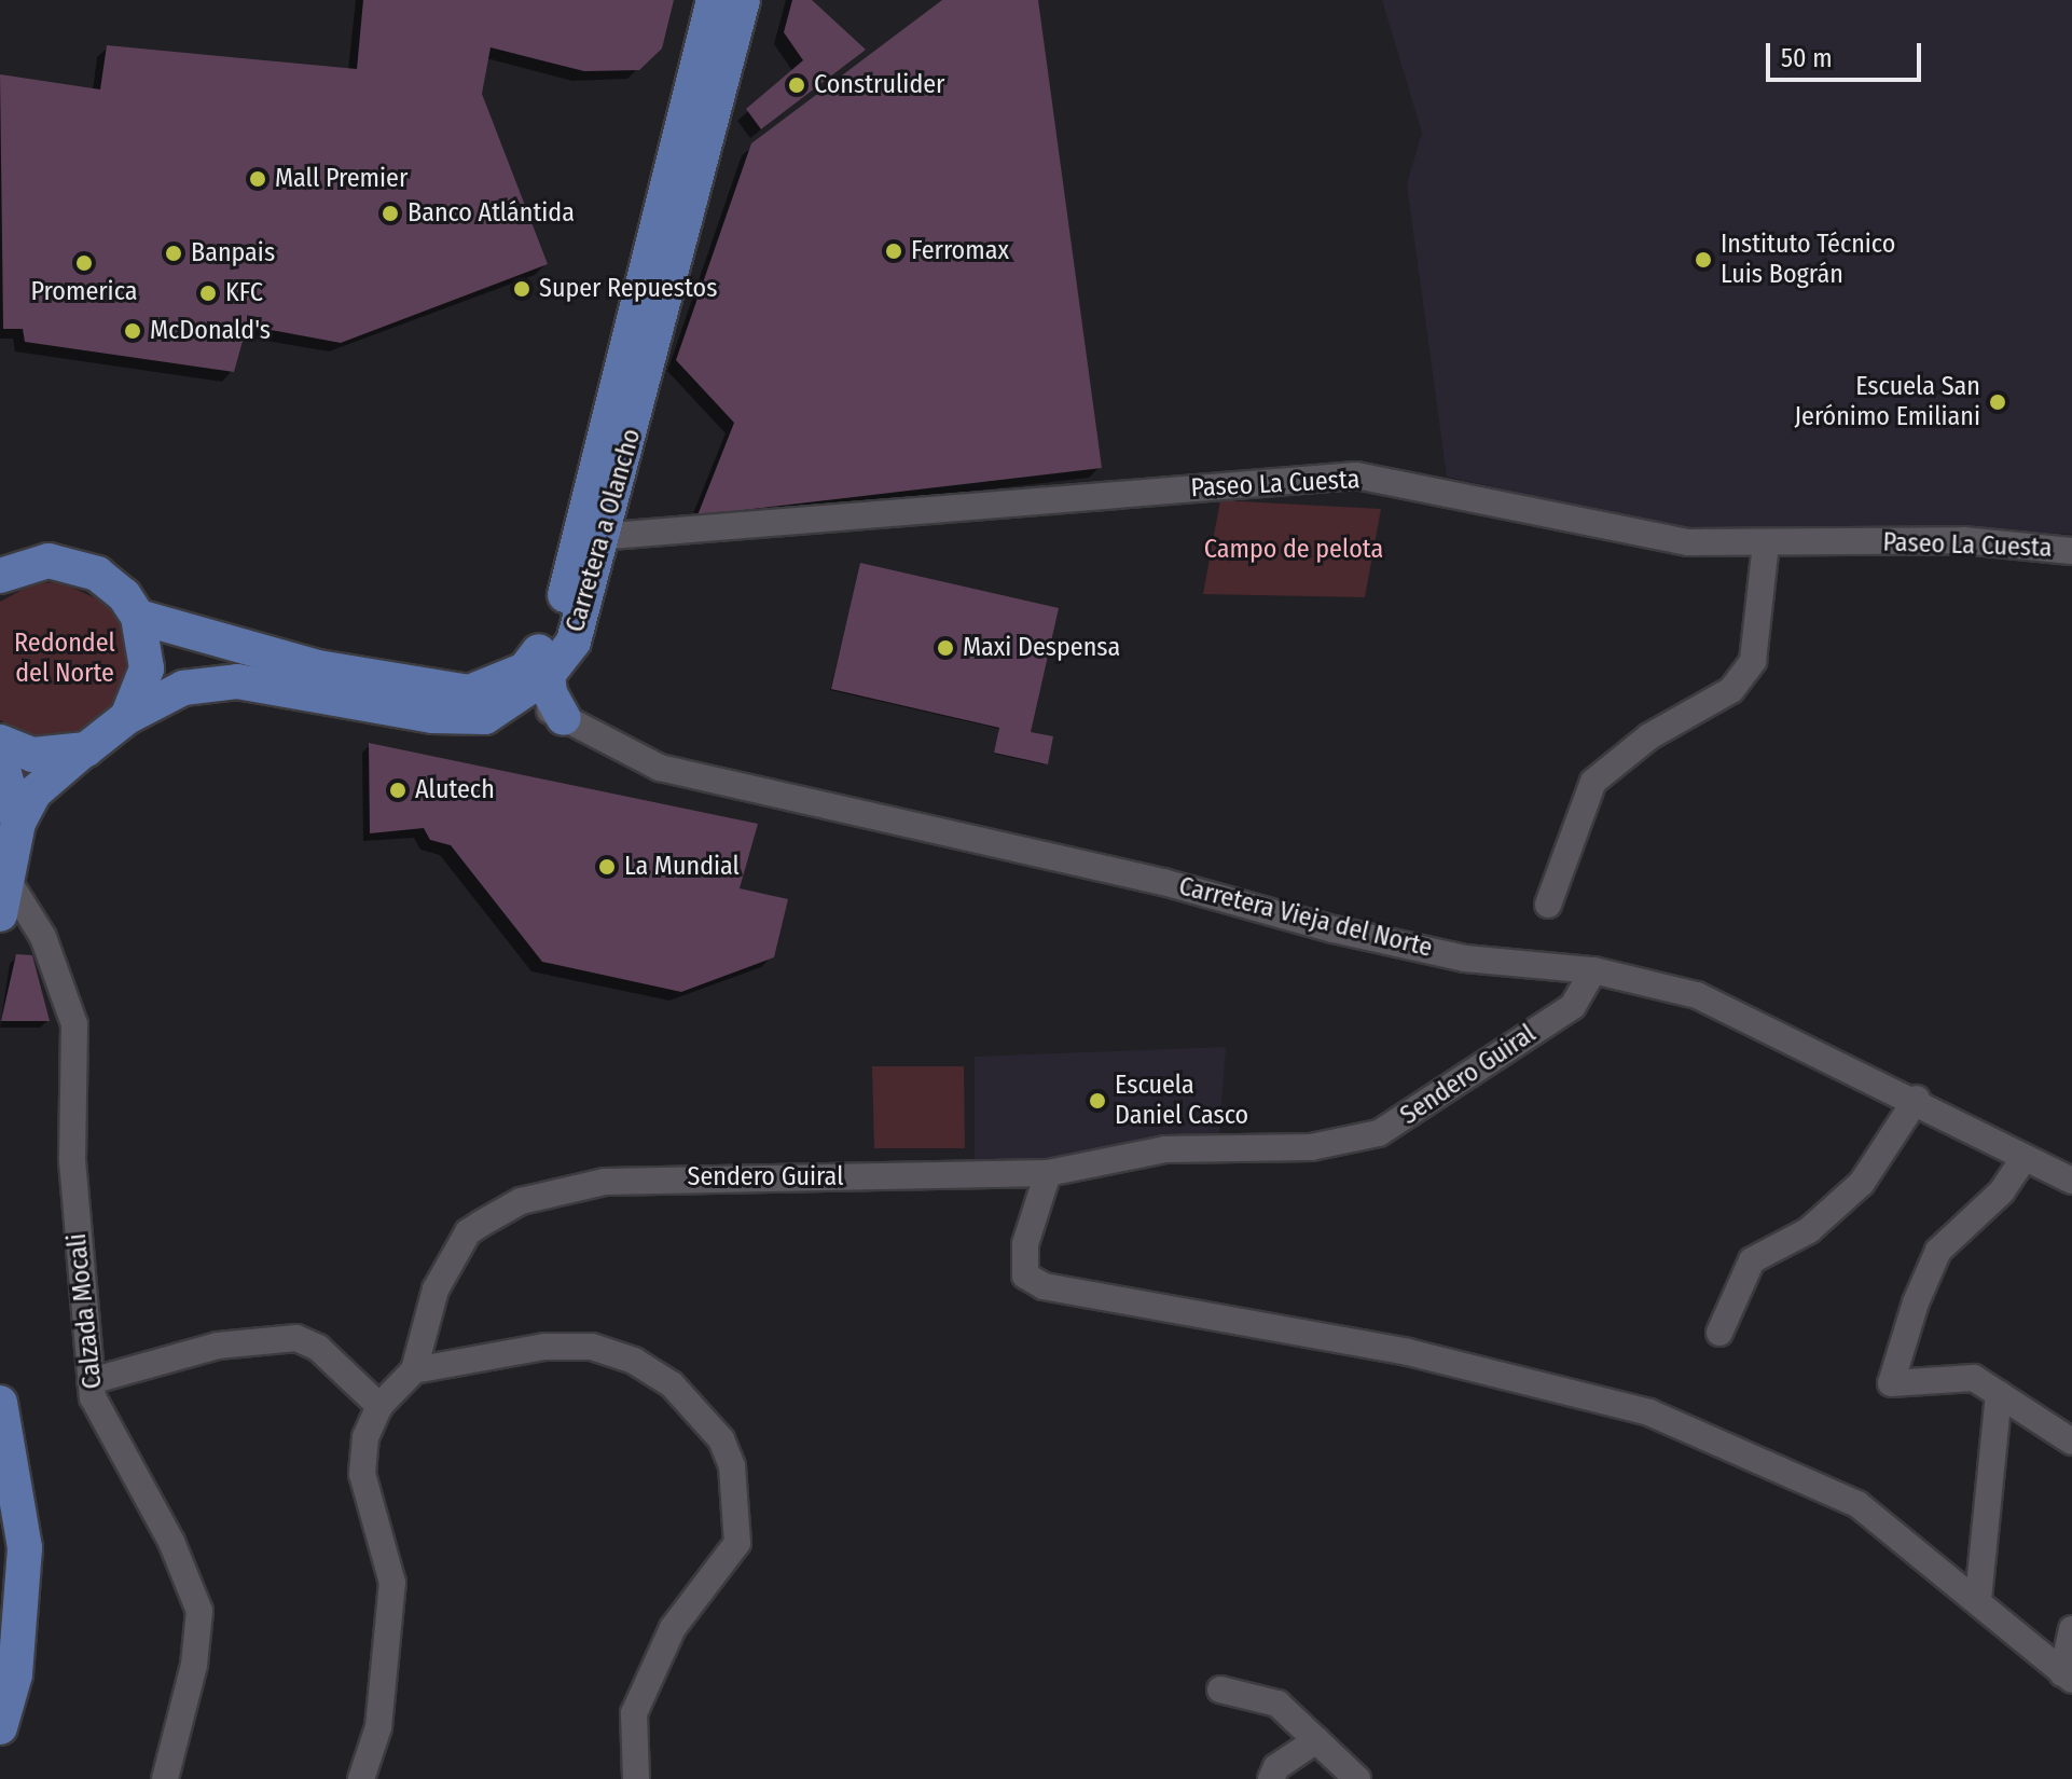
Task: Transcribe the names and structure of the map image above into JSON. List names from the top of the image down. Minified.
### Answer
{"streets":{"main road":["Carretera a Olancho"],"street":["Paseo La Cuesta","Carretera Vieja del Norte","Sendero Guiral","Calzada Mocali"]},"crossings":[["Paseo La Cuesta","Carretera a Olancho"],["Carretera Vieja del Norte","Sendero Guiral"]],"parks":["Campo de pelota","Redondel del Norte"],"places":["Construlider","Mall Premier","Banco Atlántida","Ferromax","Banpais","Instituto Técnico Luis Bográn","Promerica","Super Repuestos","KFC","McDonald's","Escuela San Jerónimo Emiliani","Maxi Despensa","Alutech","La Mundial","Escuela Daniel Casco"],"scale_bar":"50 m"}
